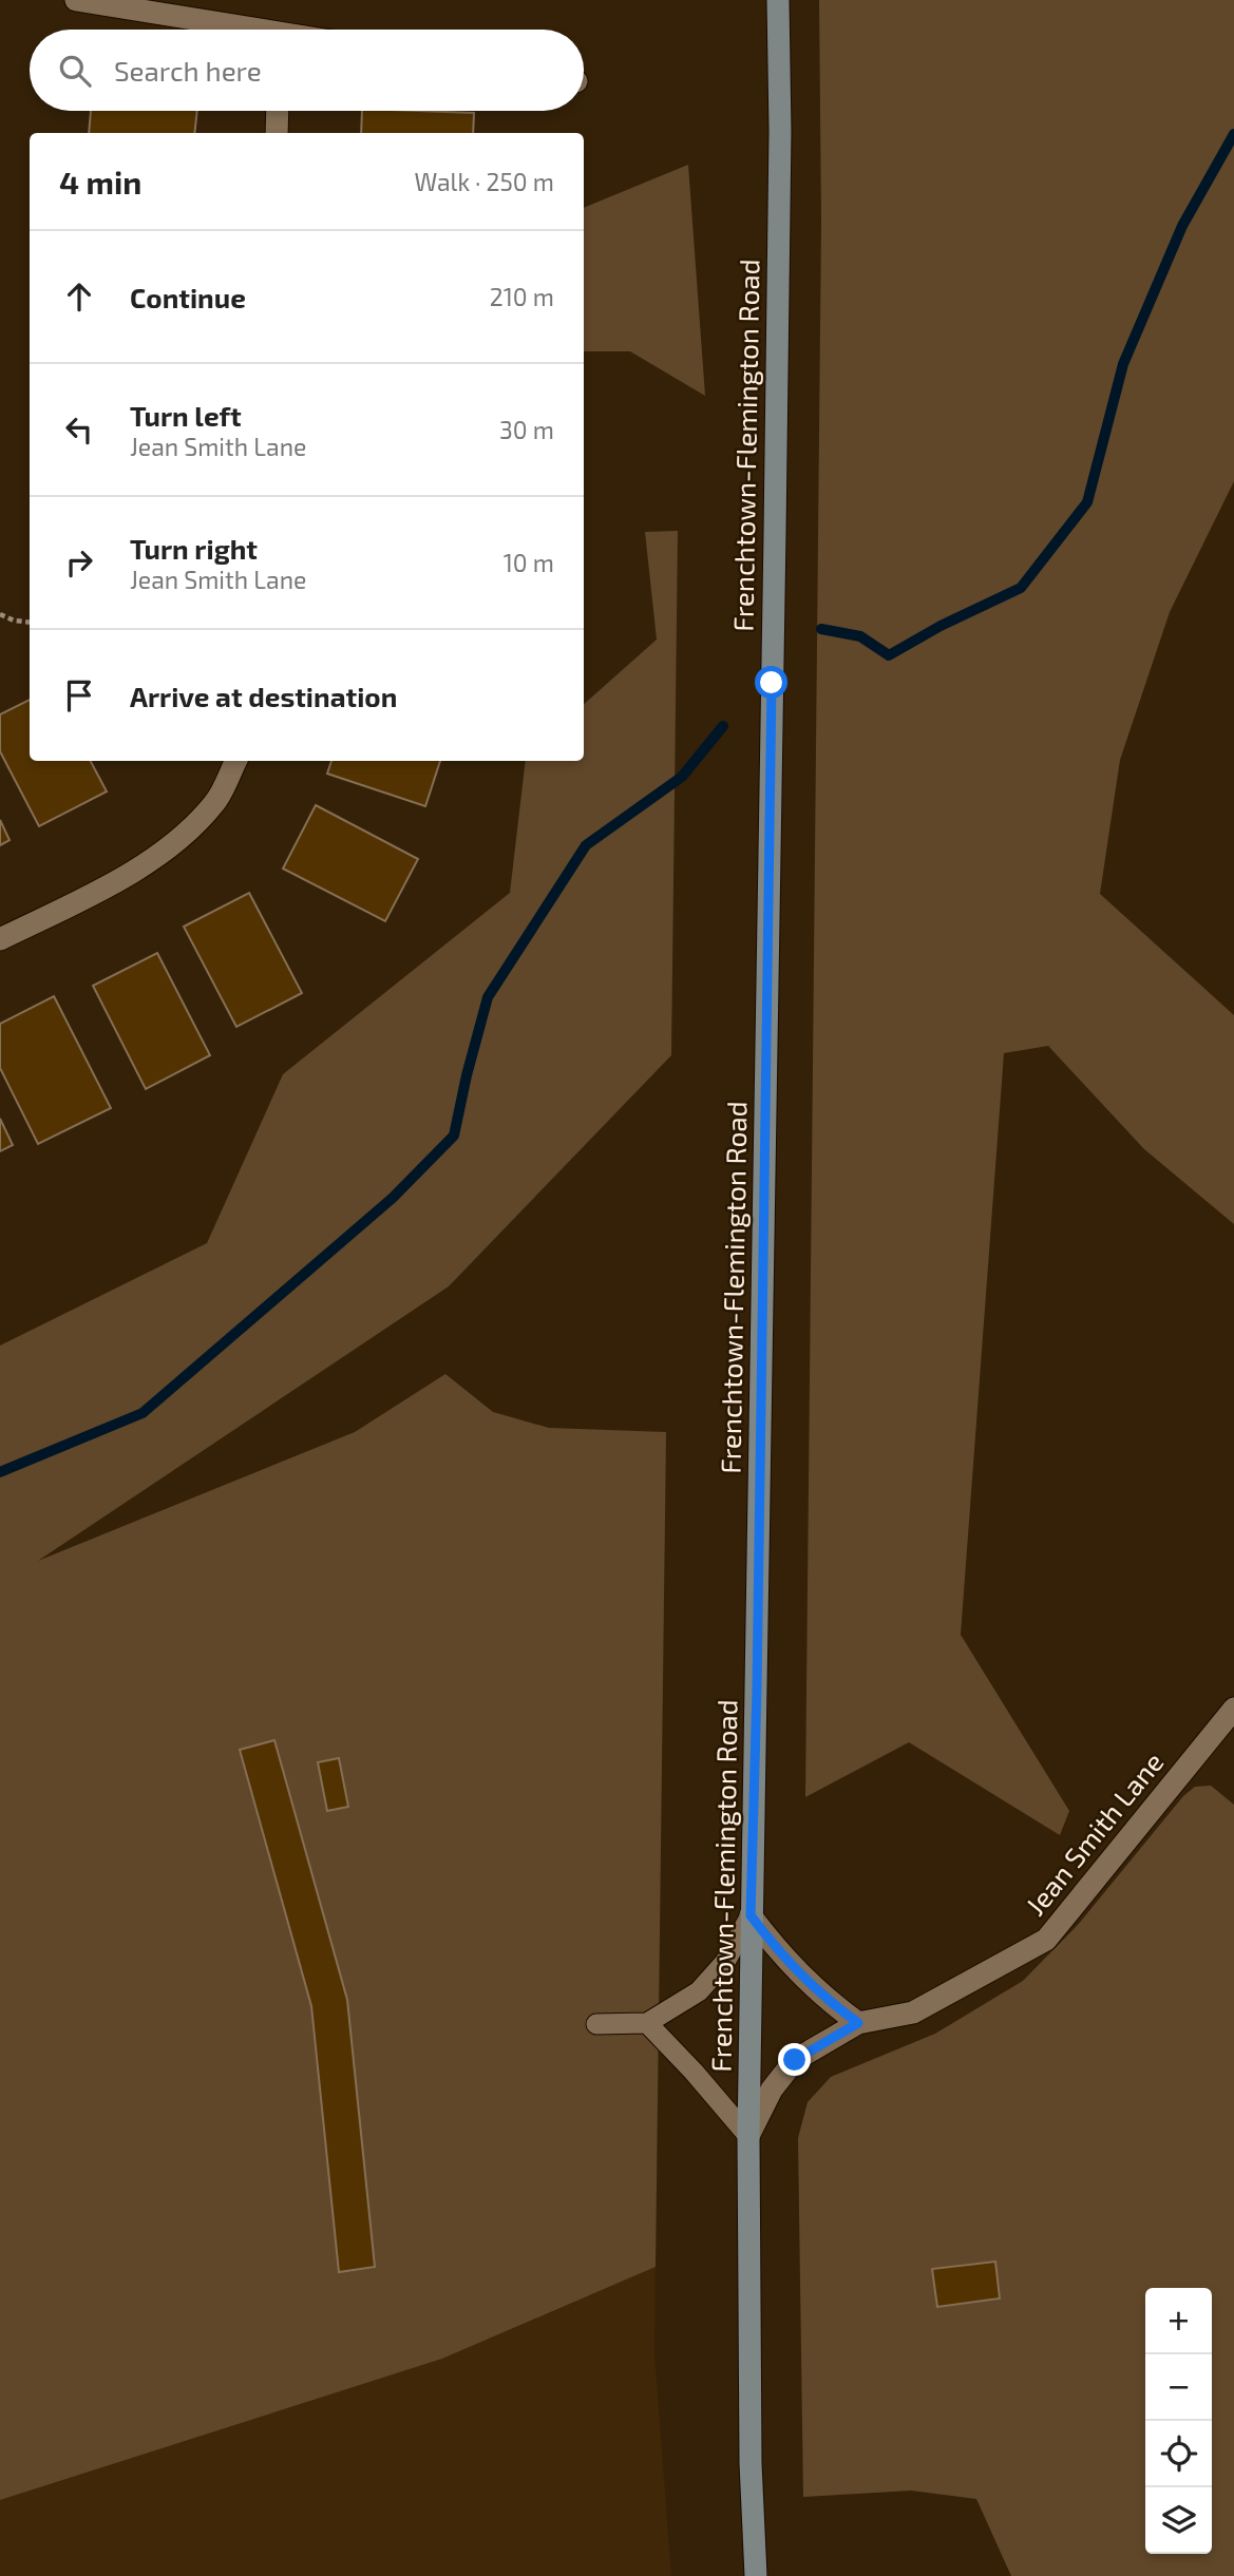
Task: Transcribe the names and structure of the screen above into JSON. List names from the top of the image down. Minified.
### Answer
{"streets":{"main road":["Frenchtown-Flemington Road"],"street":["Jean Smith Lane"]},"crossings":[["Frenchtown-Flemington Road","Jean Smith Lane"]],"page":{"search":"Search here","heading":["4 min","Walk · 250 m"],"list":[["Continue","210 m"],["Turn left","Jean Smith Lane","30 m"],["Turn right","Jean Smith Lane","10 m"],"Arrive at destination"],"map_buttons":["+","−"]}}
